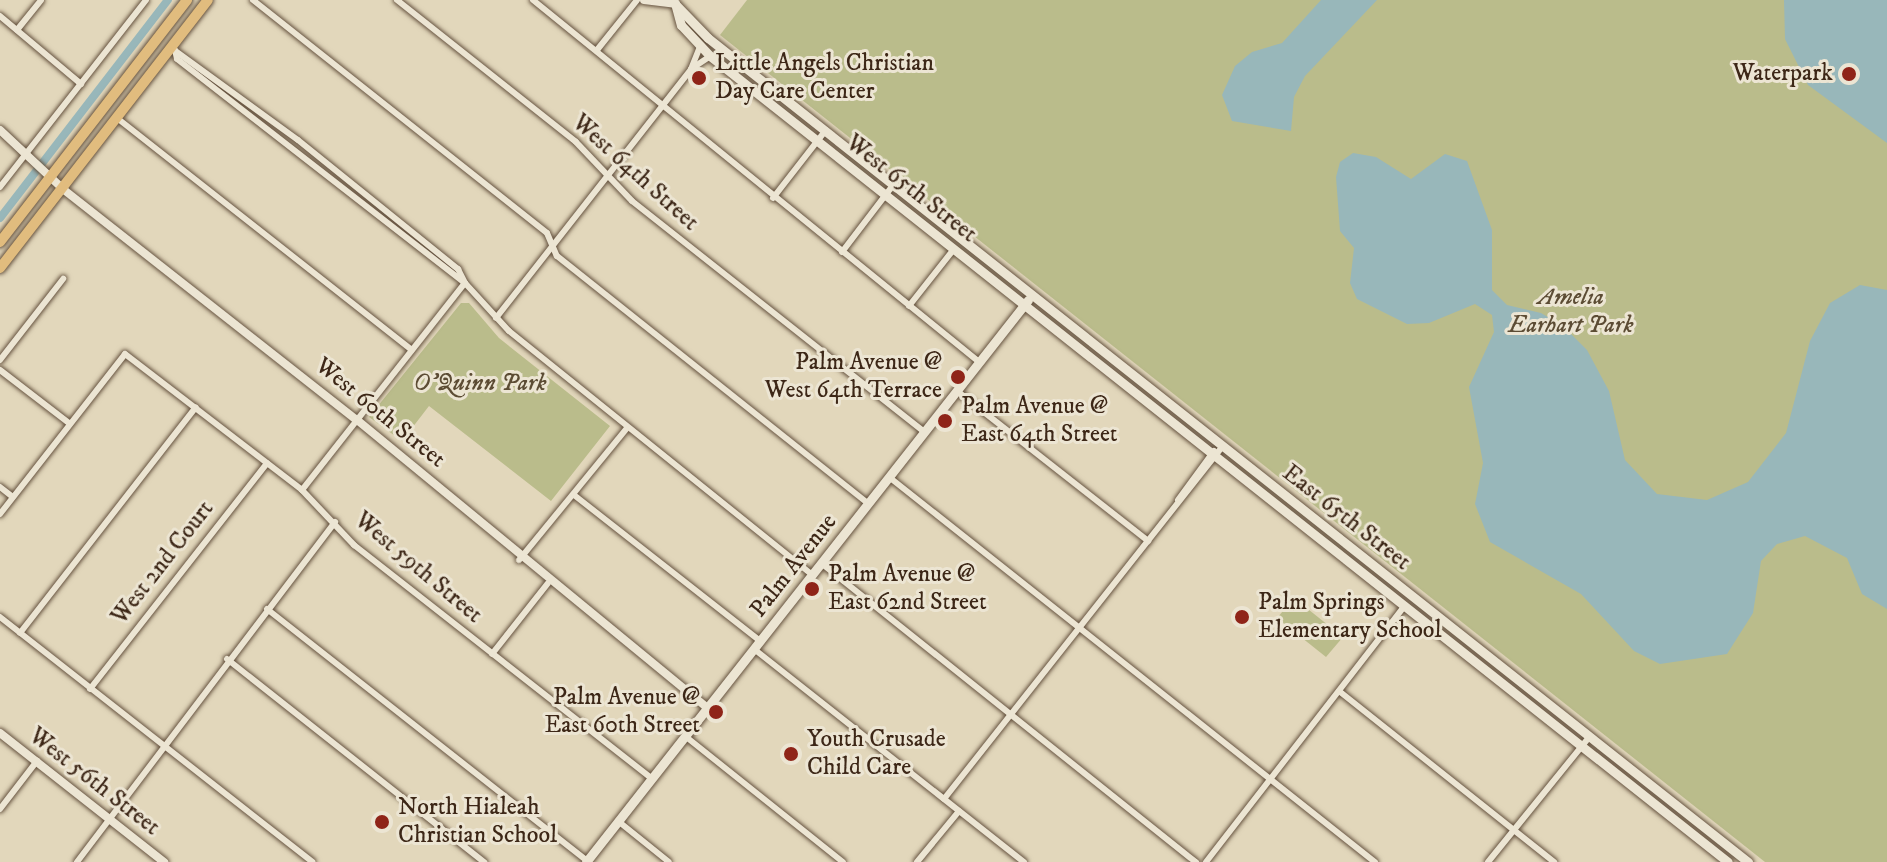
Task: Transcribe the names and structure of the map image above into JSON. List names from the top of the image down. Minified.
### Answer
{"streets":{"main road":["West 65th Street","East 65th Street","Palm Avenue"],"street":["West 64th Street","West 60th Street","West 2nd Court","West 59th Street","West 56th Street"]},"crossings":[["West 64th Street","Palm Avenue"],["West 65th Street","East 65th Street"],["West 65th Street","Palm Avenue"],["West 60th Street","Palm Avenue"],["East 65th Street","Palm Avenue"],["West 2nd Court","West 59th Street"],["Palm Avenue","West 59th Street"]],"parks":["Amelia Earhart Park","O'Quinn Park"],"places":["Waterpark","Little Angels Christian Day Care Center","Palm Avenue @ West 64th Terrace","Palm Avenue @ East 64th Street","Palm Avenue @ East 62nd Street","Palm Springs Elementary School","Palm Avenue @ East 60th Street","Youth Crusade Child Care","North Hialeah Christian School"]}
